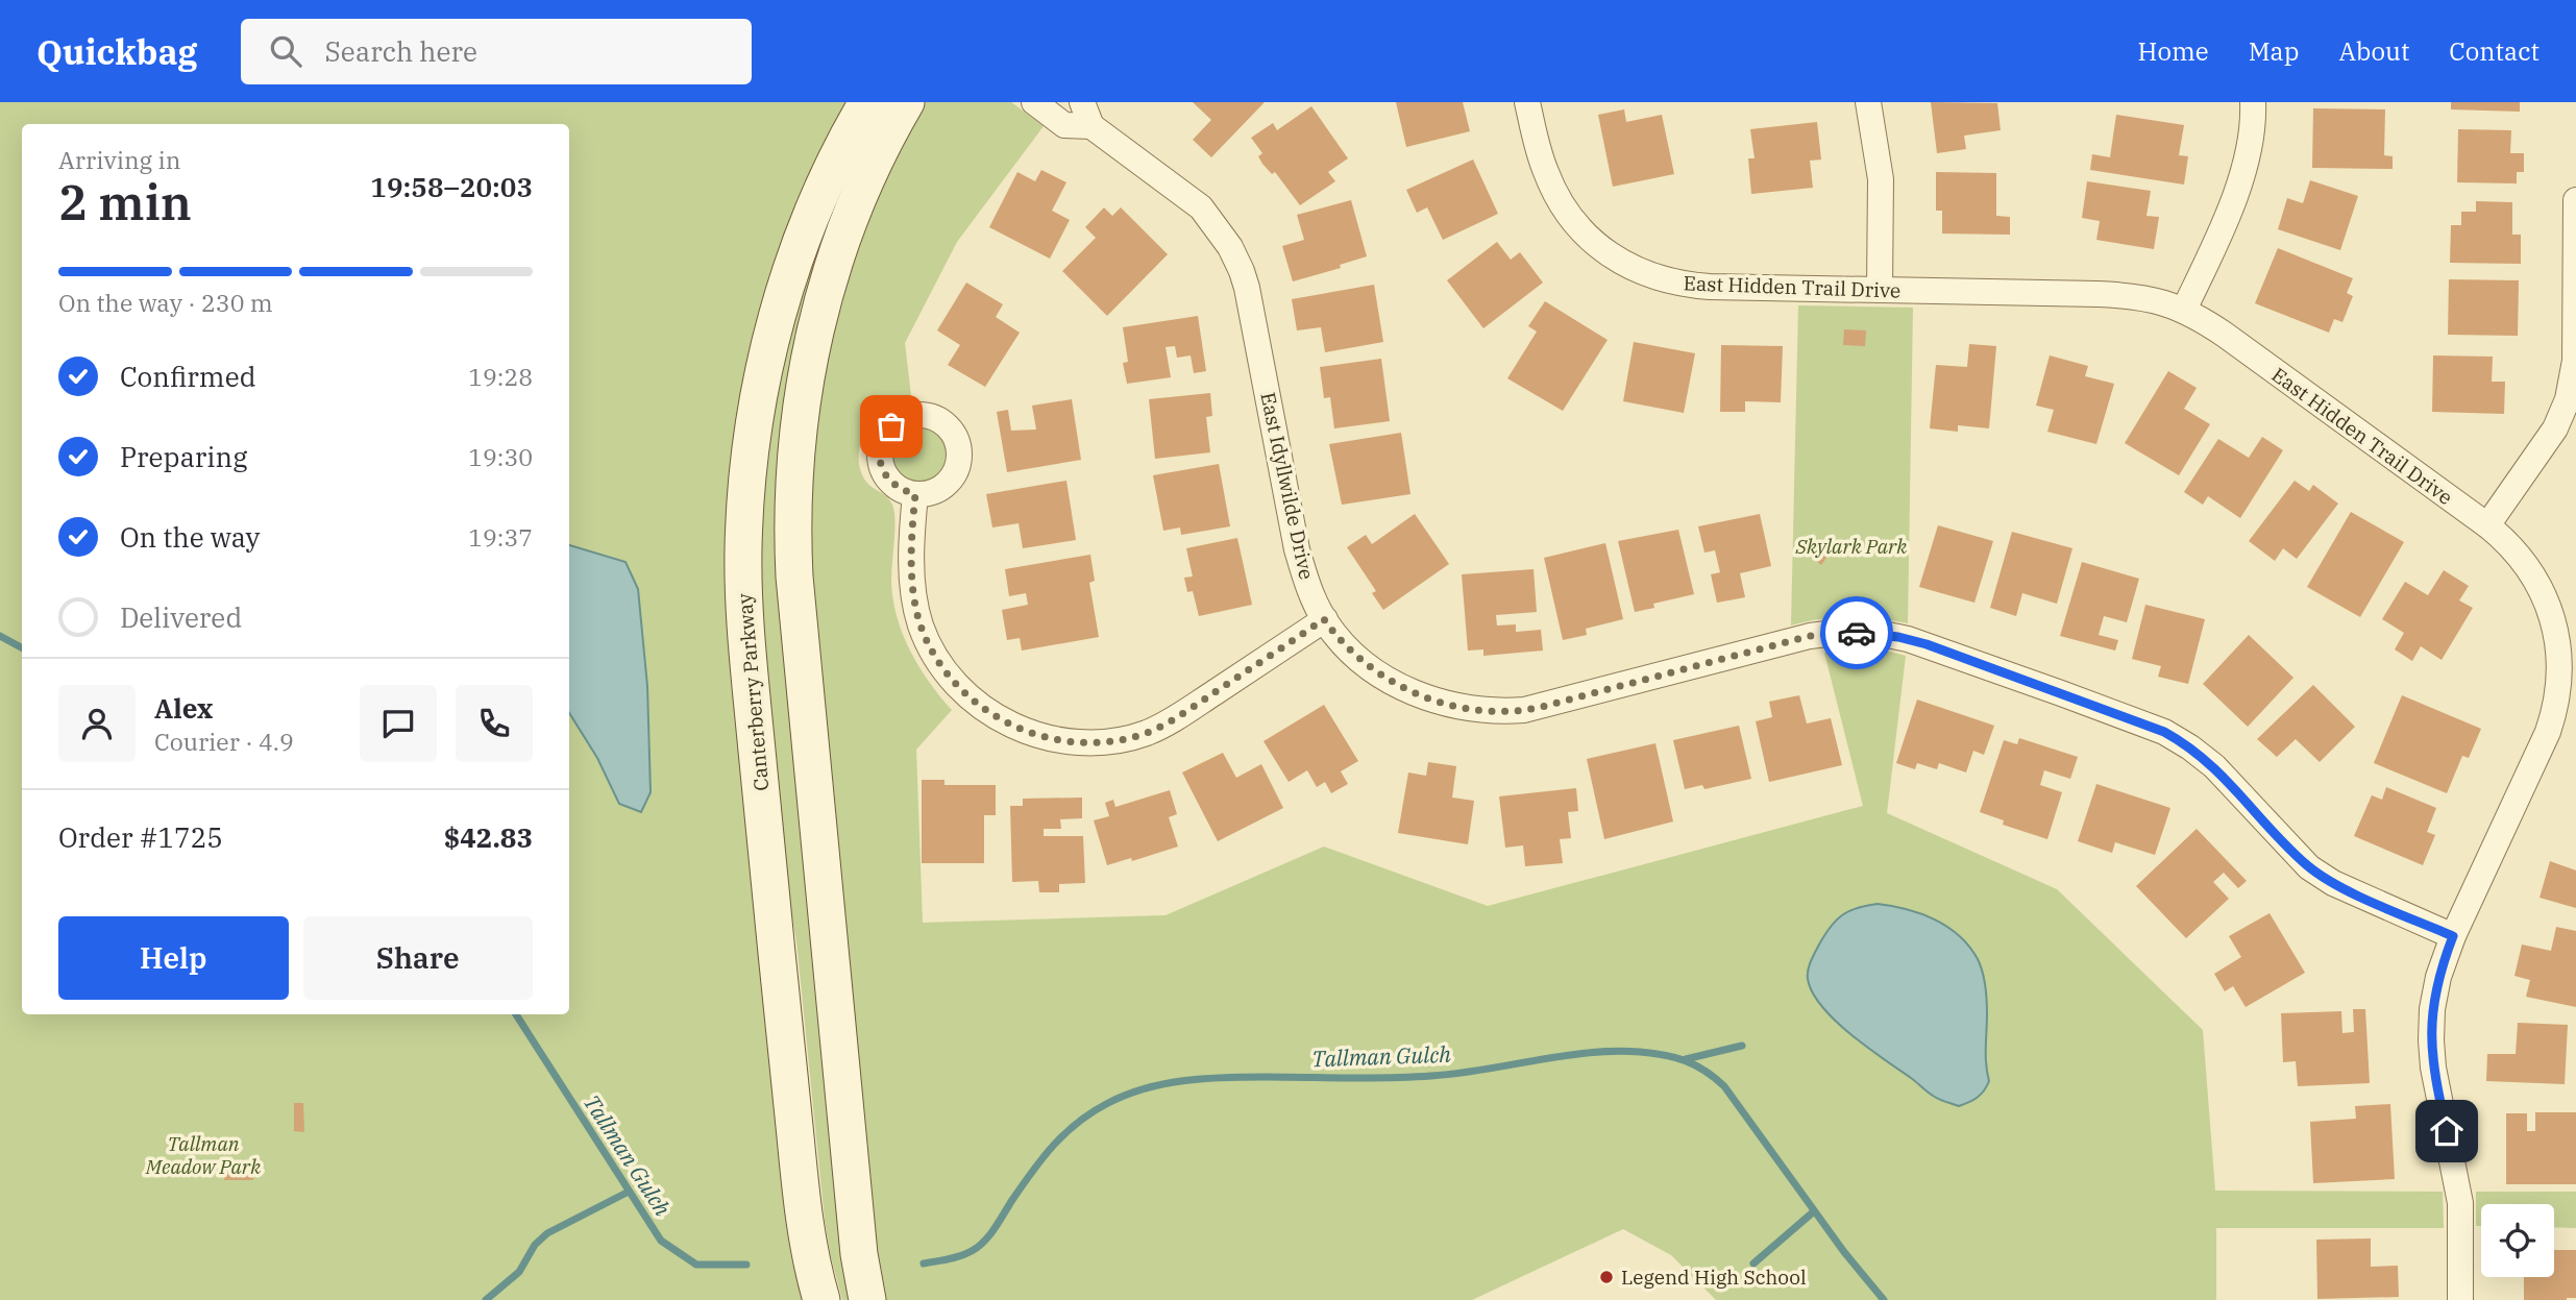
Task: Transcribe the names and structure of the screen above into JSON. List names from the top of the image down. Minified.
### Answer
{"streets":{"street":["East Hidden Trail Drive","East Idyllwilde Drive","Canterberry Parkway"]},"crossings":[["East Hidden Trail Drive","East Idyllwilde Drive"]],"water":["Tallman Gulch"],"parks":["Skylark Park","Tallman Meadow Park"],"places":["Legend High School"],"page":{"header":"Quickbag","search":"Search here","nav":["Home","Map","About","Contact"],"heading":["2 min","Arriving in","19:58–20:03"],"panel":["Alex","Courier · 4.9","Order #1725","$42.83"],"bar":"On the way · 230 m","list":[["Confirmed","19:28"],["Preparing","19:30"],["On the way","19:37"],"Delivered"],"buttons":["Help","Share"]}}
